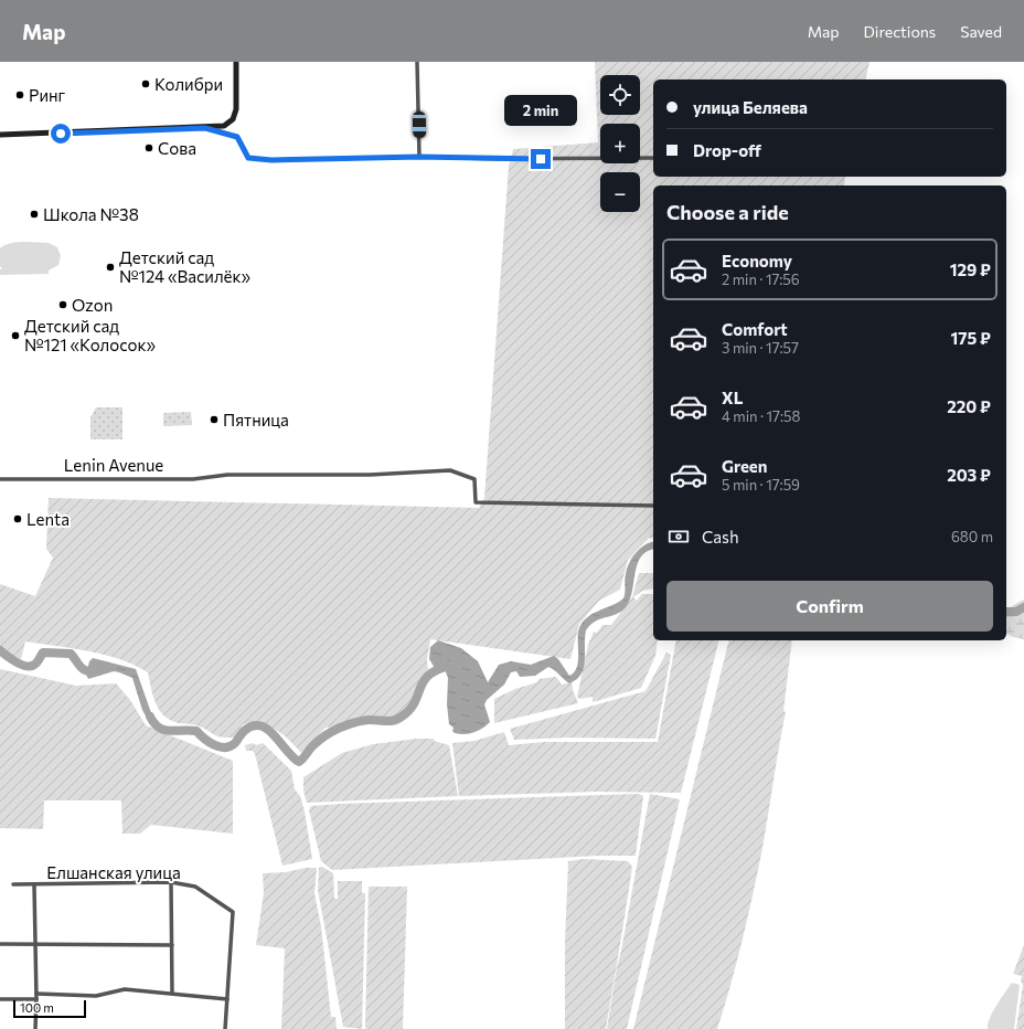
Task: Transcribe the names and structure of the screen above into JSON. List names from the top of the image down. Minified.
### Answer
{"streets":{"street":["Lenin Avenue","Елшанская улица"]},"places":["Колибри","Ринг","Сова","Школа №38","Детский сад №124 «Василёк»","Ozon","Детский сад №121 «Колосок»","Пятница","Lenta"],"scale_bar":"100 m","page":{"header":"Map","nav":["Map","Directions","Saved"],"map_buttons":["+","−"],"banner":["улица Беляева","Drop-off"],"bubble":"2 min","heading":"Choose a ride","list":[{"name":"Economy","note":"2 min · 17:56","value":"129 ₽"},{"name":"Comfort","note":"3 min · 17:57","value":"175 ₽"},{"name":"XL","note":"4 min · 17:58","value":"220 ₽"},{"name":"Green","note":"5 min · 17:59","value":"203 ₽"}],"pay":["Cash","680 m"],"buttons":"Confirm","scale":"100 m"}}
